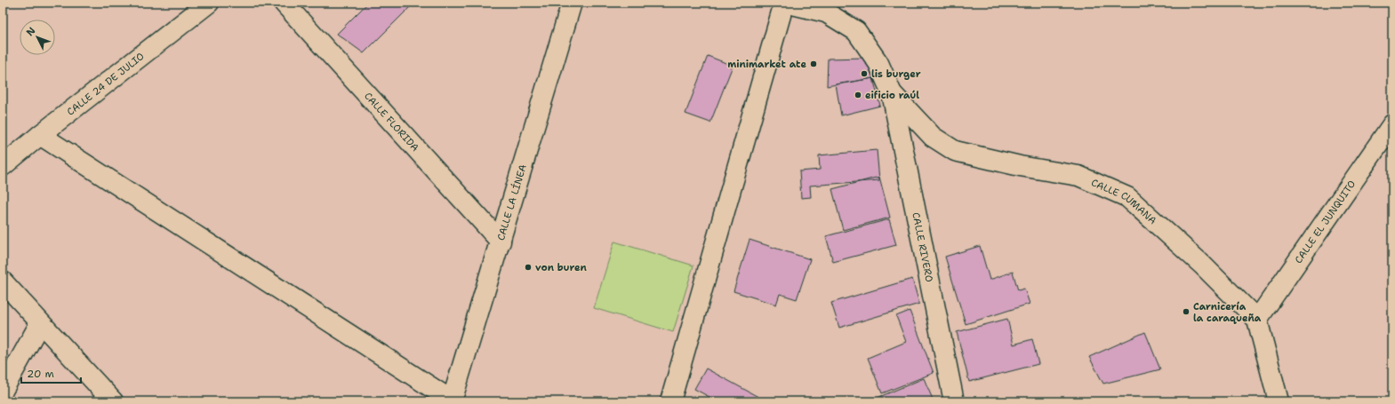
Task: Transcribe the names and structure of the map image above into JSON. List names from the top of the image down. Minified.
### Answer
{"streets":{"street":["CALLE 24 DE JULIO","CALLE FLORIDA","CALLE LA LÍNEA","CALLE CUMANA","CALLE EL JUNQUITO","CALLE RIVERO"]},"crossings":[["CALLE FLORIDA","CALLE LA LÍNEA"],["CALLE CUMANA","CALLE EL JUNQUITO"],["CALLE CUMANA","CALLE RIVERO"]],"places":["minimarket ate","lis burger","eificio raúl","von buren","Carnicería la caraqueña"],"scale_bar":"20 m","north":"top left"}
